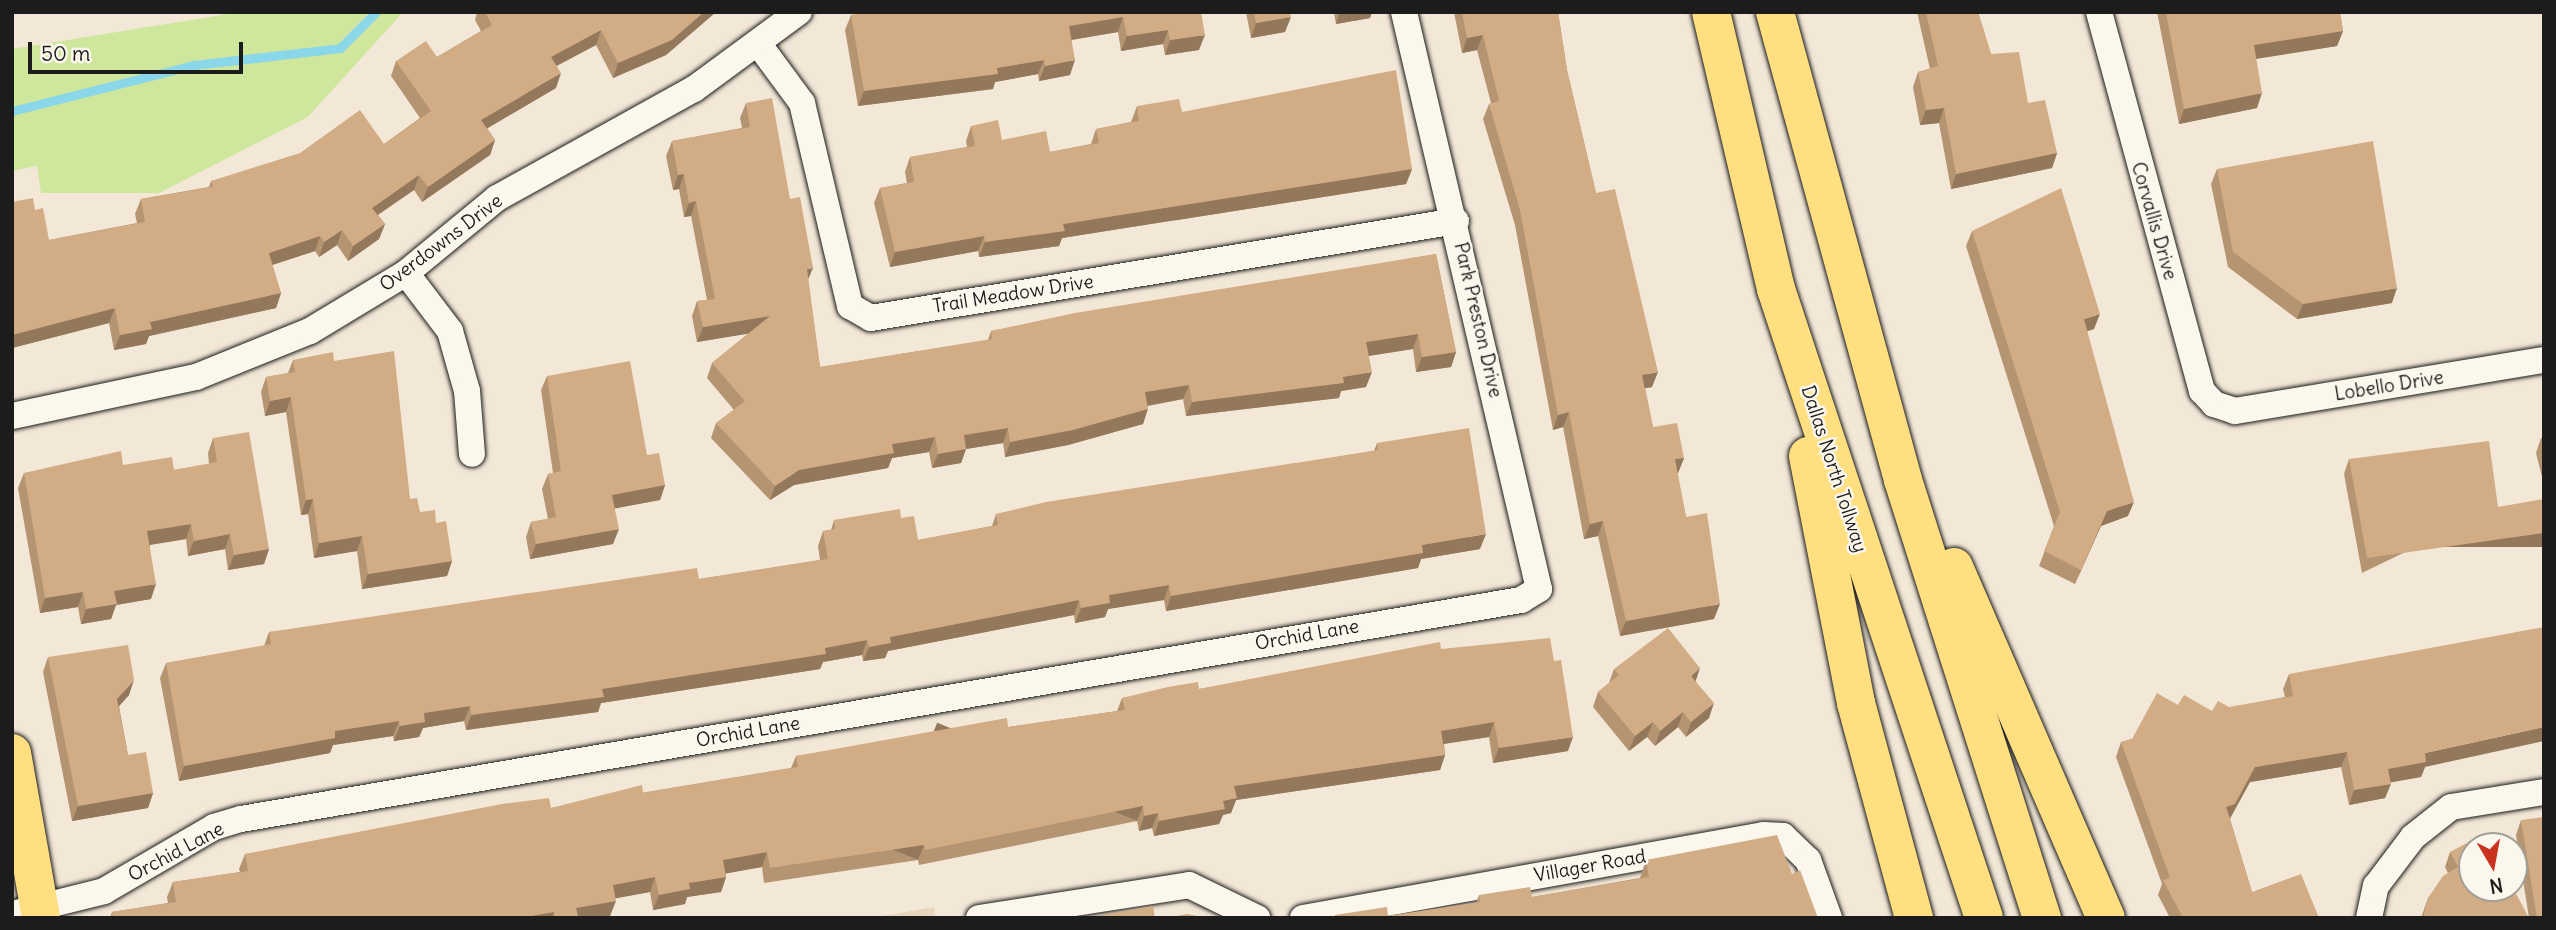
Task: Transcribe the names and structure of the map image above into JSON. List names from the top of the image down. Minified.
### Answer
{"streets":{"main road":["Dallas North Tollway"],"street":["Corvallis Drive","Overdowns Drive","Trail Meadow Drive","Park Preston Drive","Lobello Drive","Orchid Lane","Villager Road"]},"crossings":[["Corvallis Drive","Lobello Drive"],["Overdowns Drive","Trail Meadow Drive"],["Trail Meadow Drive","Park Preston Drive"],["Park Preston Drive","Orchid Lane"]],"scale_bar":"50 m","north":"bottom"}
